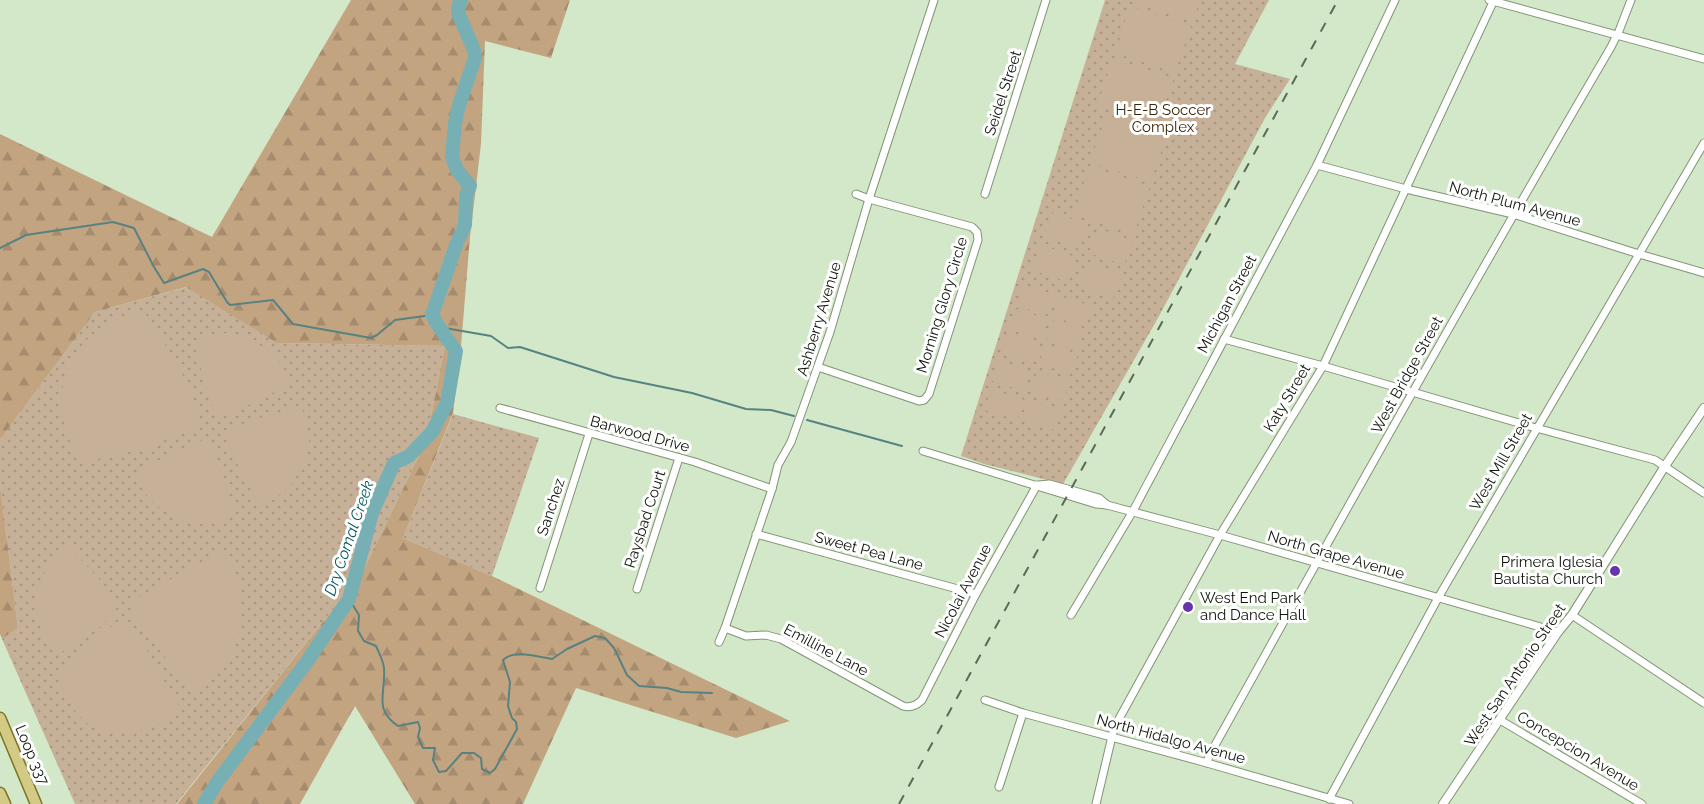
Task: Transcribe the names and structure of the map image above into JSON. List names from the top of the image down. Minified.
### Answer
{"streets":{"main road":["Loop 337"],"street":["Seidel Street","North Plum Avenue","Michigan Street","Morning Glory Circle","Ashberry Avenue","West Bridge Street","Katy Street","Barwood Drive","West Mill Street","Sanchez","Raysbad Court","Sweet Pea Lane","North Grape Avenue","Nicolai Avenue","Emilline Lane","West San Antonio Street","North Hidalgo Avenue","Concepcion Avenue"]},"crossings":[["North Plum Avenue","Michigan Street"],["North Plum Avenue","West Bridge Street"],["North Plum Avenue","Katy Street"],["North Plum Avenue","West Mill Street"],["Michigan Street","North Grape Avenue"],["Morning Glory Circle","Ashberry Avenue"],["Ashberry Avenue","Barwood Drive"],["Ashberry Avenue","Sweet Pea Lane"],["Ashberry Avenue","Emilline Lane"],["West Bridge Street","North Grape Avenue"],["West Bridge Street","North Hidalgo Avenue"],["Katy Street","North Grape Avenue"],["Katy Street","North Hidalgo Avenue"],["Barwood Drive","Sanchez"],["Barwood Drive","Raysbad Court"],["West Mill Street","North Grape Avenue"],["West Mill Street","North Hidalgo Avenue"],["Sweet Pea Lane","Nicolai Avenue"],["North Grape Avenue","Nicolai Avenue"],["North Grape Avenue","West San Antonio Street"],["Nicolai Avenue","Emilline Lane"],["West San Antonio Street","Concepcion Avenue"]],"water":["Dry Comal Creek"],"parks":["H-E-B Soccer Complex"],"places":["Primera Iglesia Bautista Church","West End Park and Dance Hall"]}
